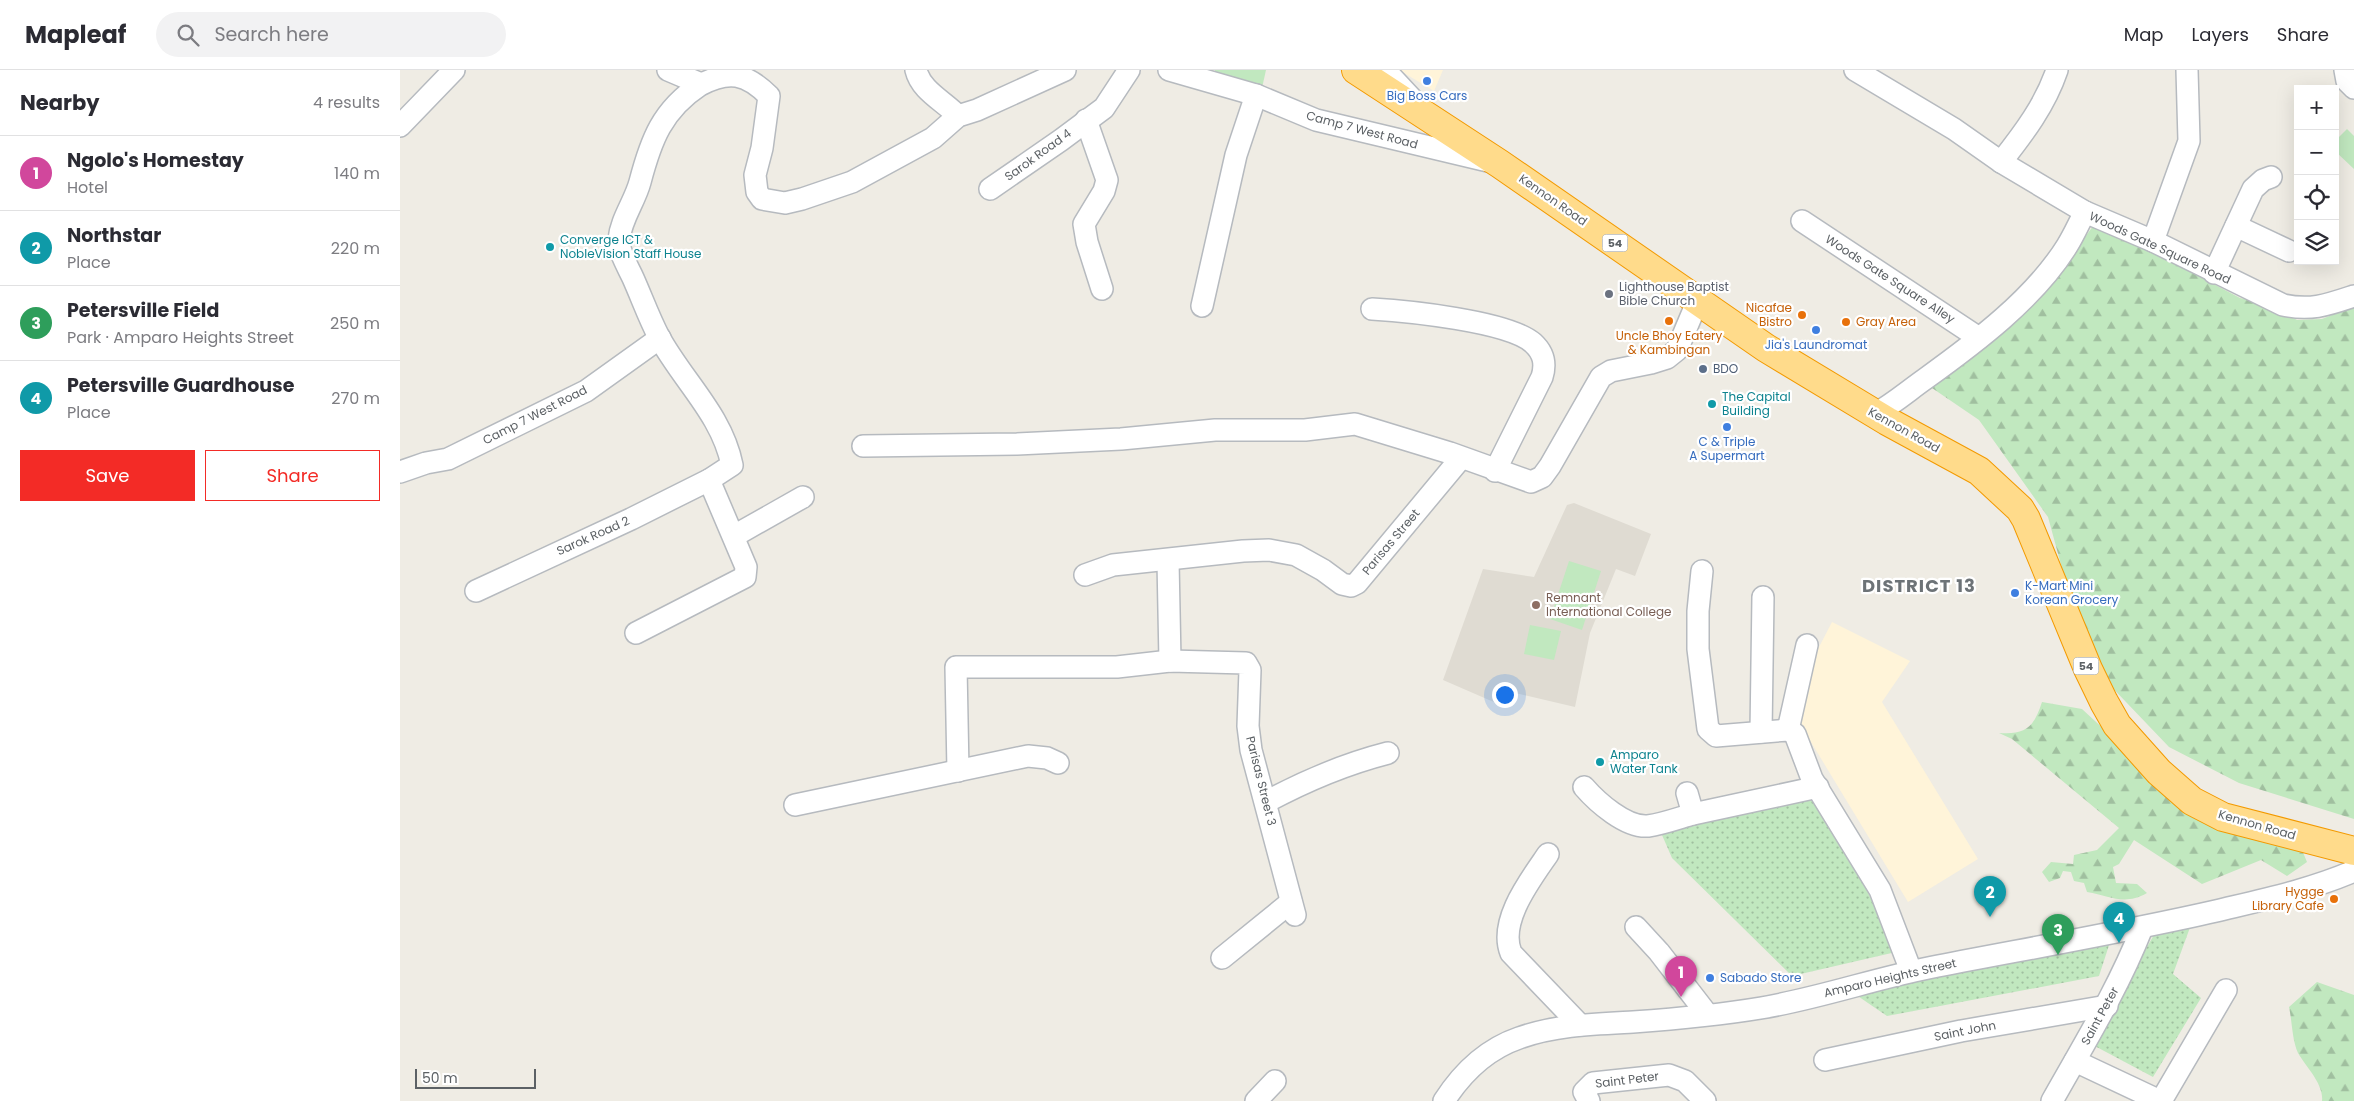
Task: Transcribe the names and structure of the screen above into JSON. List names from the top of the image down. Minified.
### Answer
{"streets":{"highway":["Kennon Road","54"],"street":["Camp 7 West Road","Sarok Road 4","Woods Gate Square Road","Woods Gate Square Alley","Sarok Road 2","Parisas Street","Parisas Street 3","Amparo Heights Street","Saint Peter","Saint John"]},"crossings":[["Camp 7 West Road","Kennon Road"],["Kennon Road","Woods Gate Square Road"],["Woods Gate Square Road","Woods Gate Square Alley"],["Amparo Heights Street","Saint Peter"],["Saint Peter","Saint John"]],"districts":["DISTRICT 13"],"places":["Big Boss Cars","Converge ICT & NobleVision Staff House","Lighthouse Baptist Bible Church","Nicafae Bistro","Uncle Bhoy Eatery & Kambingan","Gray Area","Jia's Laundromat","BDO","The Capital Building","C & Triple A Supermart","K-Mart Mini Korean Grocery","Remnant International College","Amparo Water Tank","Hygge Library Cafe","Sabado Store"],"scale_bar":"50 m","page":{"header":"Mapleaf","search":"Search here","nav":["Map","Layers","Share"],"heading":["Nearby","4 results"],"map_buttons":["+","−"],"list":[{"mark":"1","name":"Ngolo's Homestay","note":"Hotel","value":"140 m"},{"mark":"2","name":"Northstar","note":"Place","value":"220 m"},{"mark":"3","name":"Petersville Field","note":"Park · Amparo Heights Street","value":"250 m"},{"mark":"4","name":"Petersville Guardhouse","note":"Place","value":"270 m"}],"buttons":["Save","Share"],"pins":["2","4","3","1"],"scale":"50 m"}}
